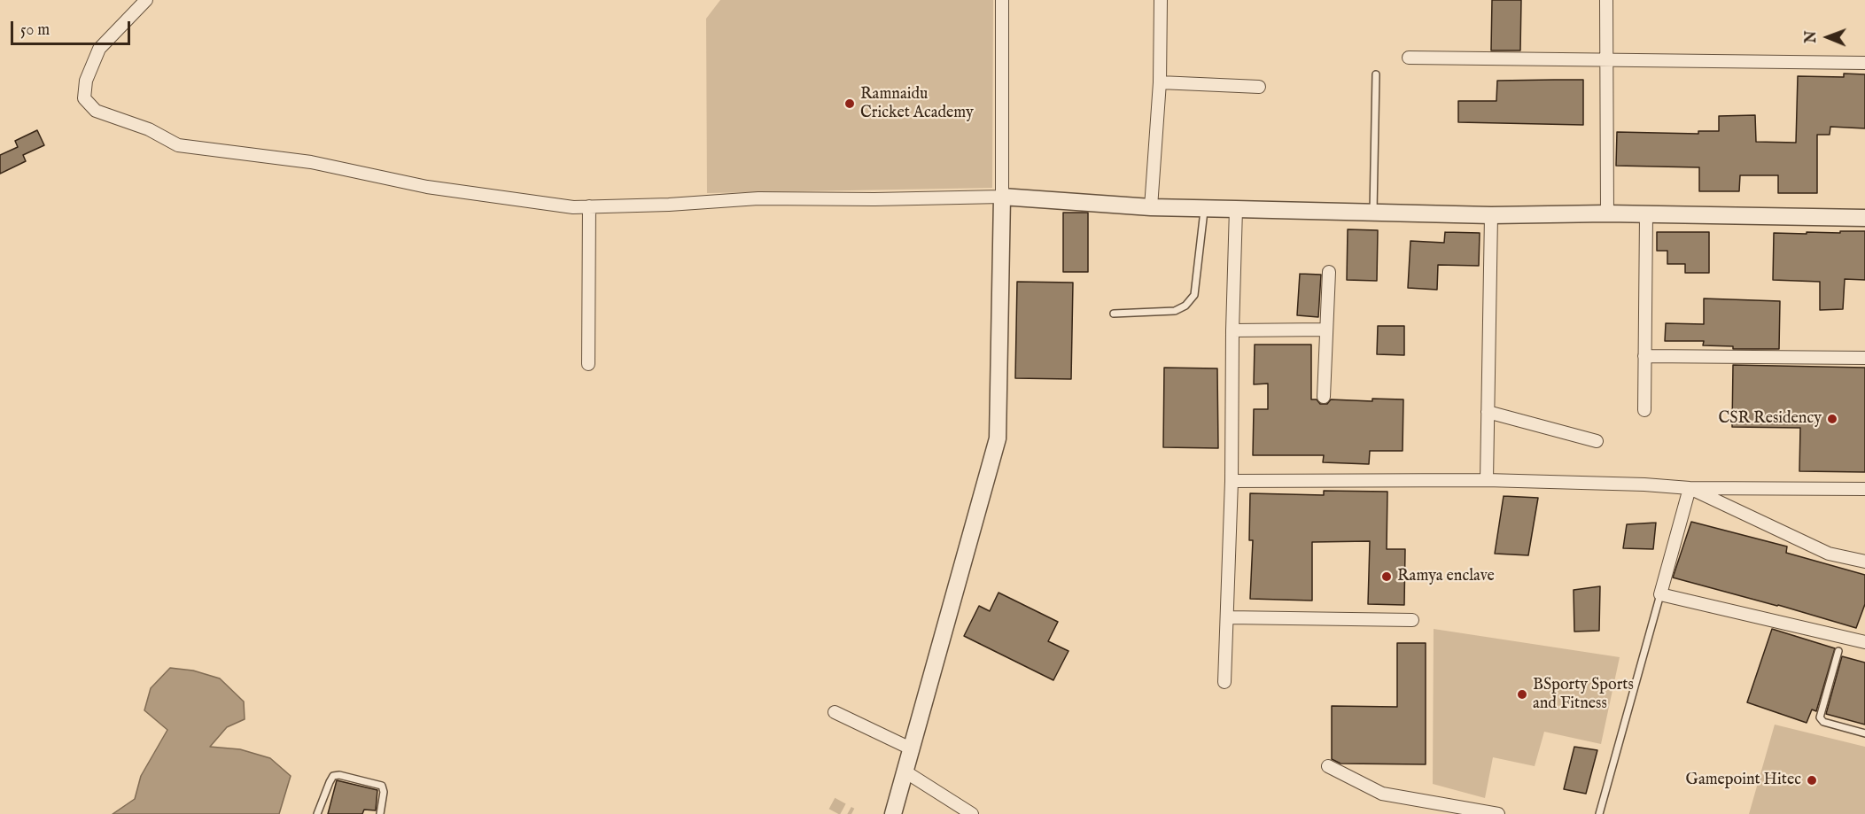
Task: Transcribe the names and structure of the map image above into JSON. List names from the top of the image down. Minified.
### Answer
{"places":["Ramnaidu Cricket Academy","CSR Residency","Ramya enclave","BSporty Sports and Fitness","Gamepoint Hitec"],"scale_bar":"50 m","north":"left"}
